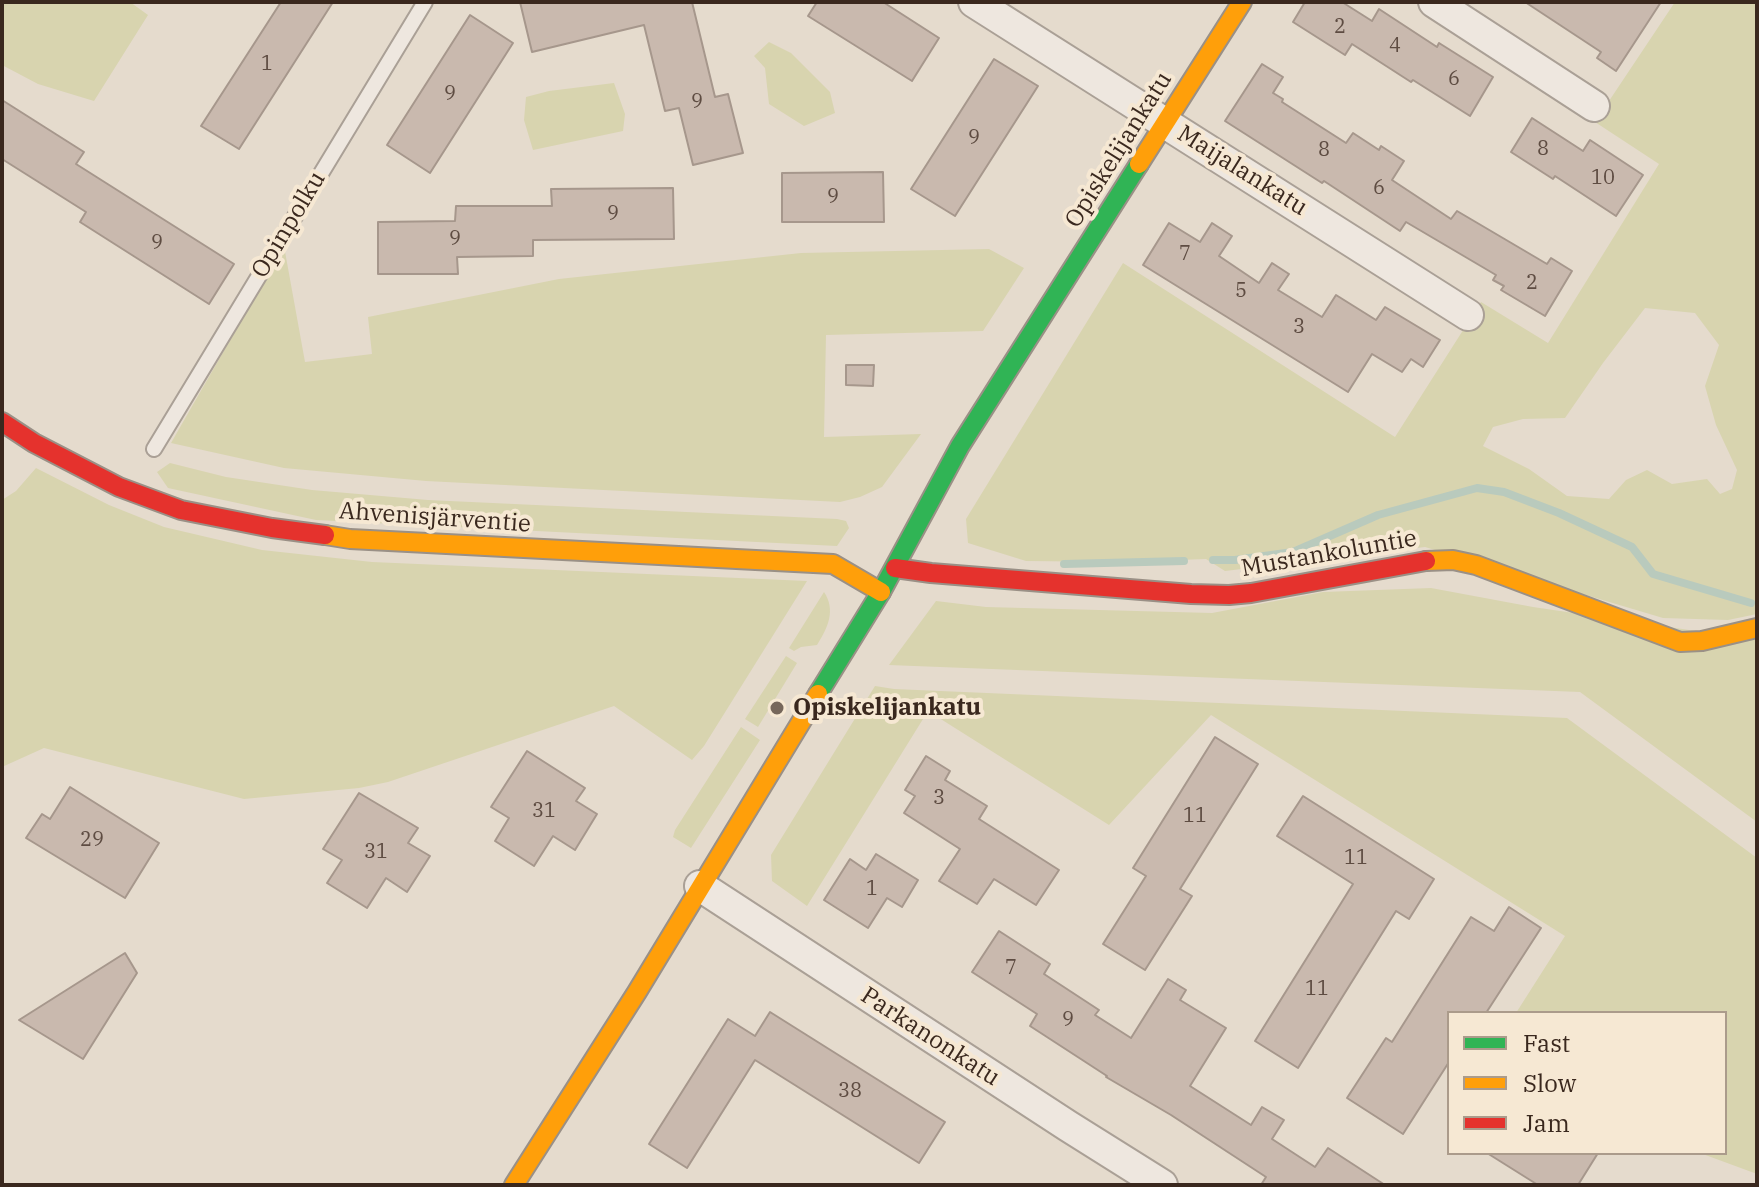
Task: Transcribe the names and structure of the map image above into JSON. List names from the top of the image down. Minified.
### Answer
{"streets":{"main road":["Opiskelijankatu","Ahvenisjärventie","Mustankoluntie"],"street":["Maijalankatu","Parkanonkatu"],"lane":["Opinpolku"]},"crossings":[["Opiskelijankatu","Maijalankatu"],["Opiskelijankatu","Ahvenisjärventie"],["Opiskelijankatu","Mustankoluntie"],["Opiskelijankatu","Parkanonkatu"]],"places":["Opiskelijankatu"],"house_numbers":["2","4","1","6","9","9","9","8","8","10","6","9","9","9","9","7","2","5","3","3","31","11","29","31","11","1","7","11","9","38"],"legend":["Fast","Slow","Jam"]}
